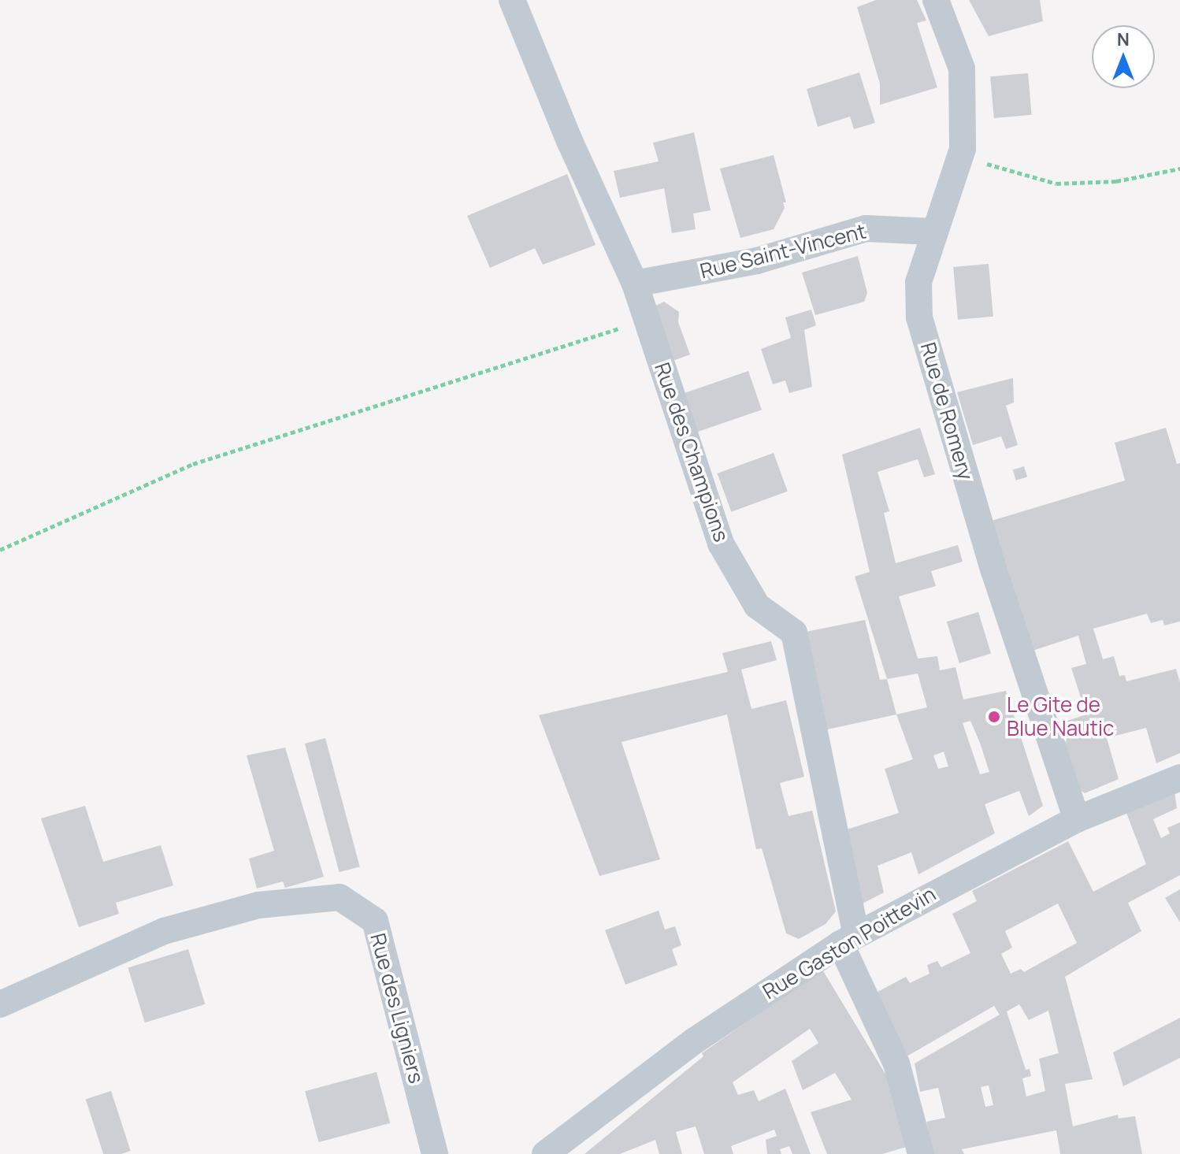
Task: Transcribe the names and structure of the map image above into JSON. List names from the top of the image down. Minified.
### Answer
{"streets":{"street":["Rue Saint-Vincent","Rue de Romery","Rue des Champions","Rue Gaston Poittevin","Rue des Ligniers"]},"crossings":[["Rue Saint-Vincent","Rue de Romery"],["Rue Saint-Vincent","Rue des Champions"],["Rue de Romery","Rue Gaston Poittevin"],["Rue des Champions","Rue Gaston Poittevin"]],"places":["Le Gite de Blue Nautic"],"north":"top"}
